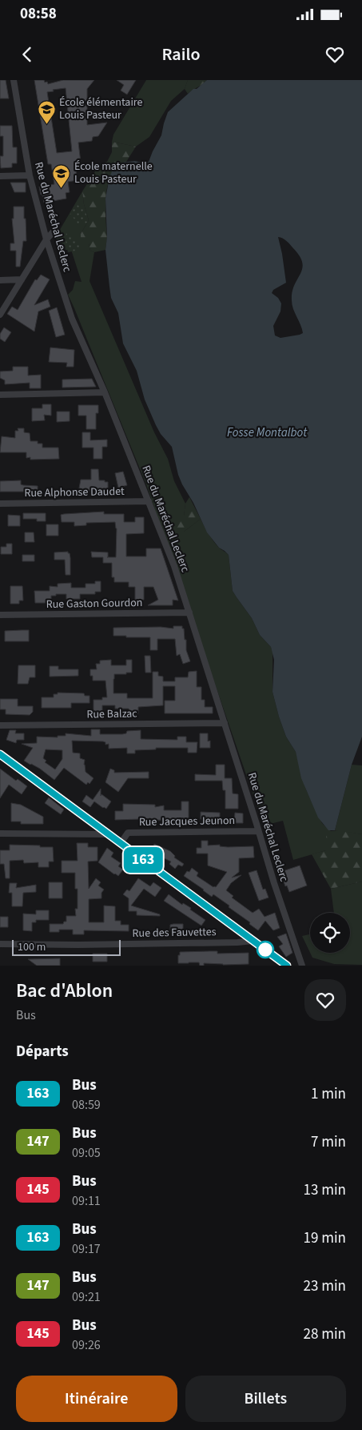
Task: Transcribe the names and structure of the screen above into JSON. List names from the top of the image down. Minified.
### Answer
{"streets":{"street":["Rue du Maréchal Leclerc","Rue Alphonse Daudet","Rue Gaston Gourdon","Rue Balzac","Rue Jacques Jeunon","Rue des Fauvettes"]},"crossings":[["Rue du Maréchal Leclerc","Rue Alphonse Daudet"],["Rue du Maréchal Leclerc","Rue Gaston Gourdon"],["Rue du Maréchal Leclerc","Rue Balzac"],["Rue du Maréchal Leclerc","Rue Jacques Jeunon"]],"water":["Fosse Montalbot"],"places":{"school or university":["École élémentaire Louis Pasteur","École maternelle Louis Pasteur"]},"lines":["bus line 163"],"scale_bar":"100 m","page":{"status":"08:58","header":"Railo","on_map":"163","scale":"100 m","heading":[["Bac d'Ablon","Bus"],"Départs"],"list":[{"mark":"163","name":"Bus","note":"08:59","value":"1 min"},{"mark":"147","name":"Bus","note":"09:05","value":"7 min"},{"mark":"145","name":"Bus","note":"09:11","value":"13 min"},{"mark":"163","name":"Bus","note":"09:17","value":"19 min"},{"mark":"147","name":"Bus","note":"09:21","value":"23 min"},{"mark":"145","name":"Bus","note":"09:26","value":"28 min"}],"buttons":["Itinéraire","Billets"]}}
